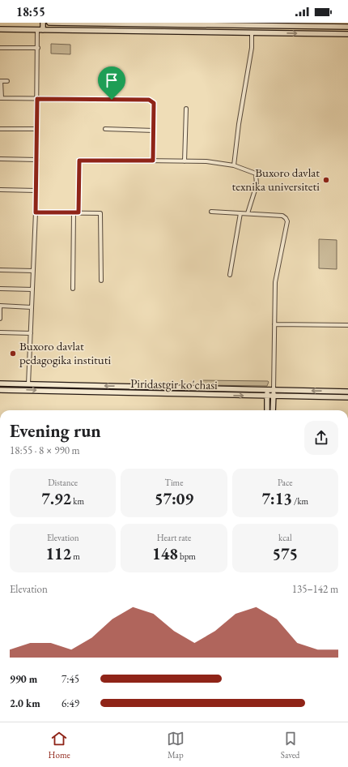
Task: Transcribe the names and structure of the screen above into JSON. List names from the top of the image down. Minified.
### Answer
{"streets":{"street":["Piridastgir ko'chasi"]},"places":["Buxoro davlat texnika universiteti","Buxoro davlat pedagogika instituti"],"page":{"status":"18:55","heading":["Evening run","18:55 · 8 × 990 m"],"stats":[["Distance","7.92 km"],["Time","57:09"],["Pace","7:13 /km"],["Elevation","112 m"],["Heart rate","148 bpm"],["kcal","575"]],"chart":["Elevation","135–142 m"],"list":[{"name":"990 m","note":"7:45"},{"name":"2.0 km","note":"6:49"}],"tabs":["Home","Map","Saved"]}}
